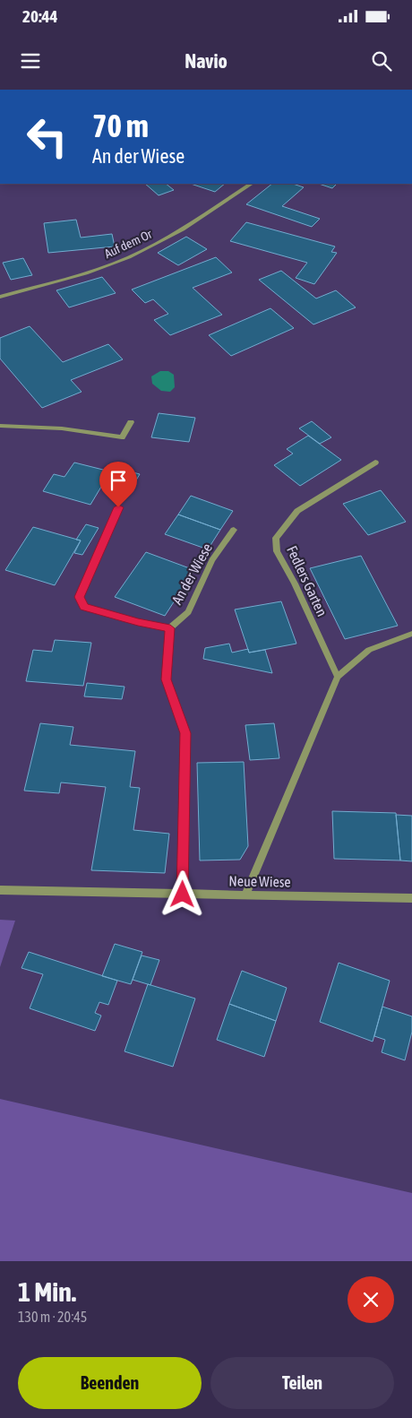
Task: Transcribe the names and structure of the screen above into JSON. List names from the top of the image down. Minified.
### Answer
{"streets":{"street":["Auf dem Or","An der Wiese","Fedlers Garten","Neue Wiese"]},"page":{"status":"20:44","header":"Navio","turn":["70 m","An der Wiese"],"heading":["1 Min.","130 m · 20:45"],"buttons":["Beenden","Teilen"]}}
